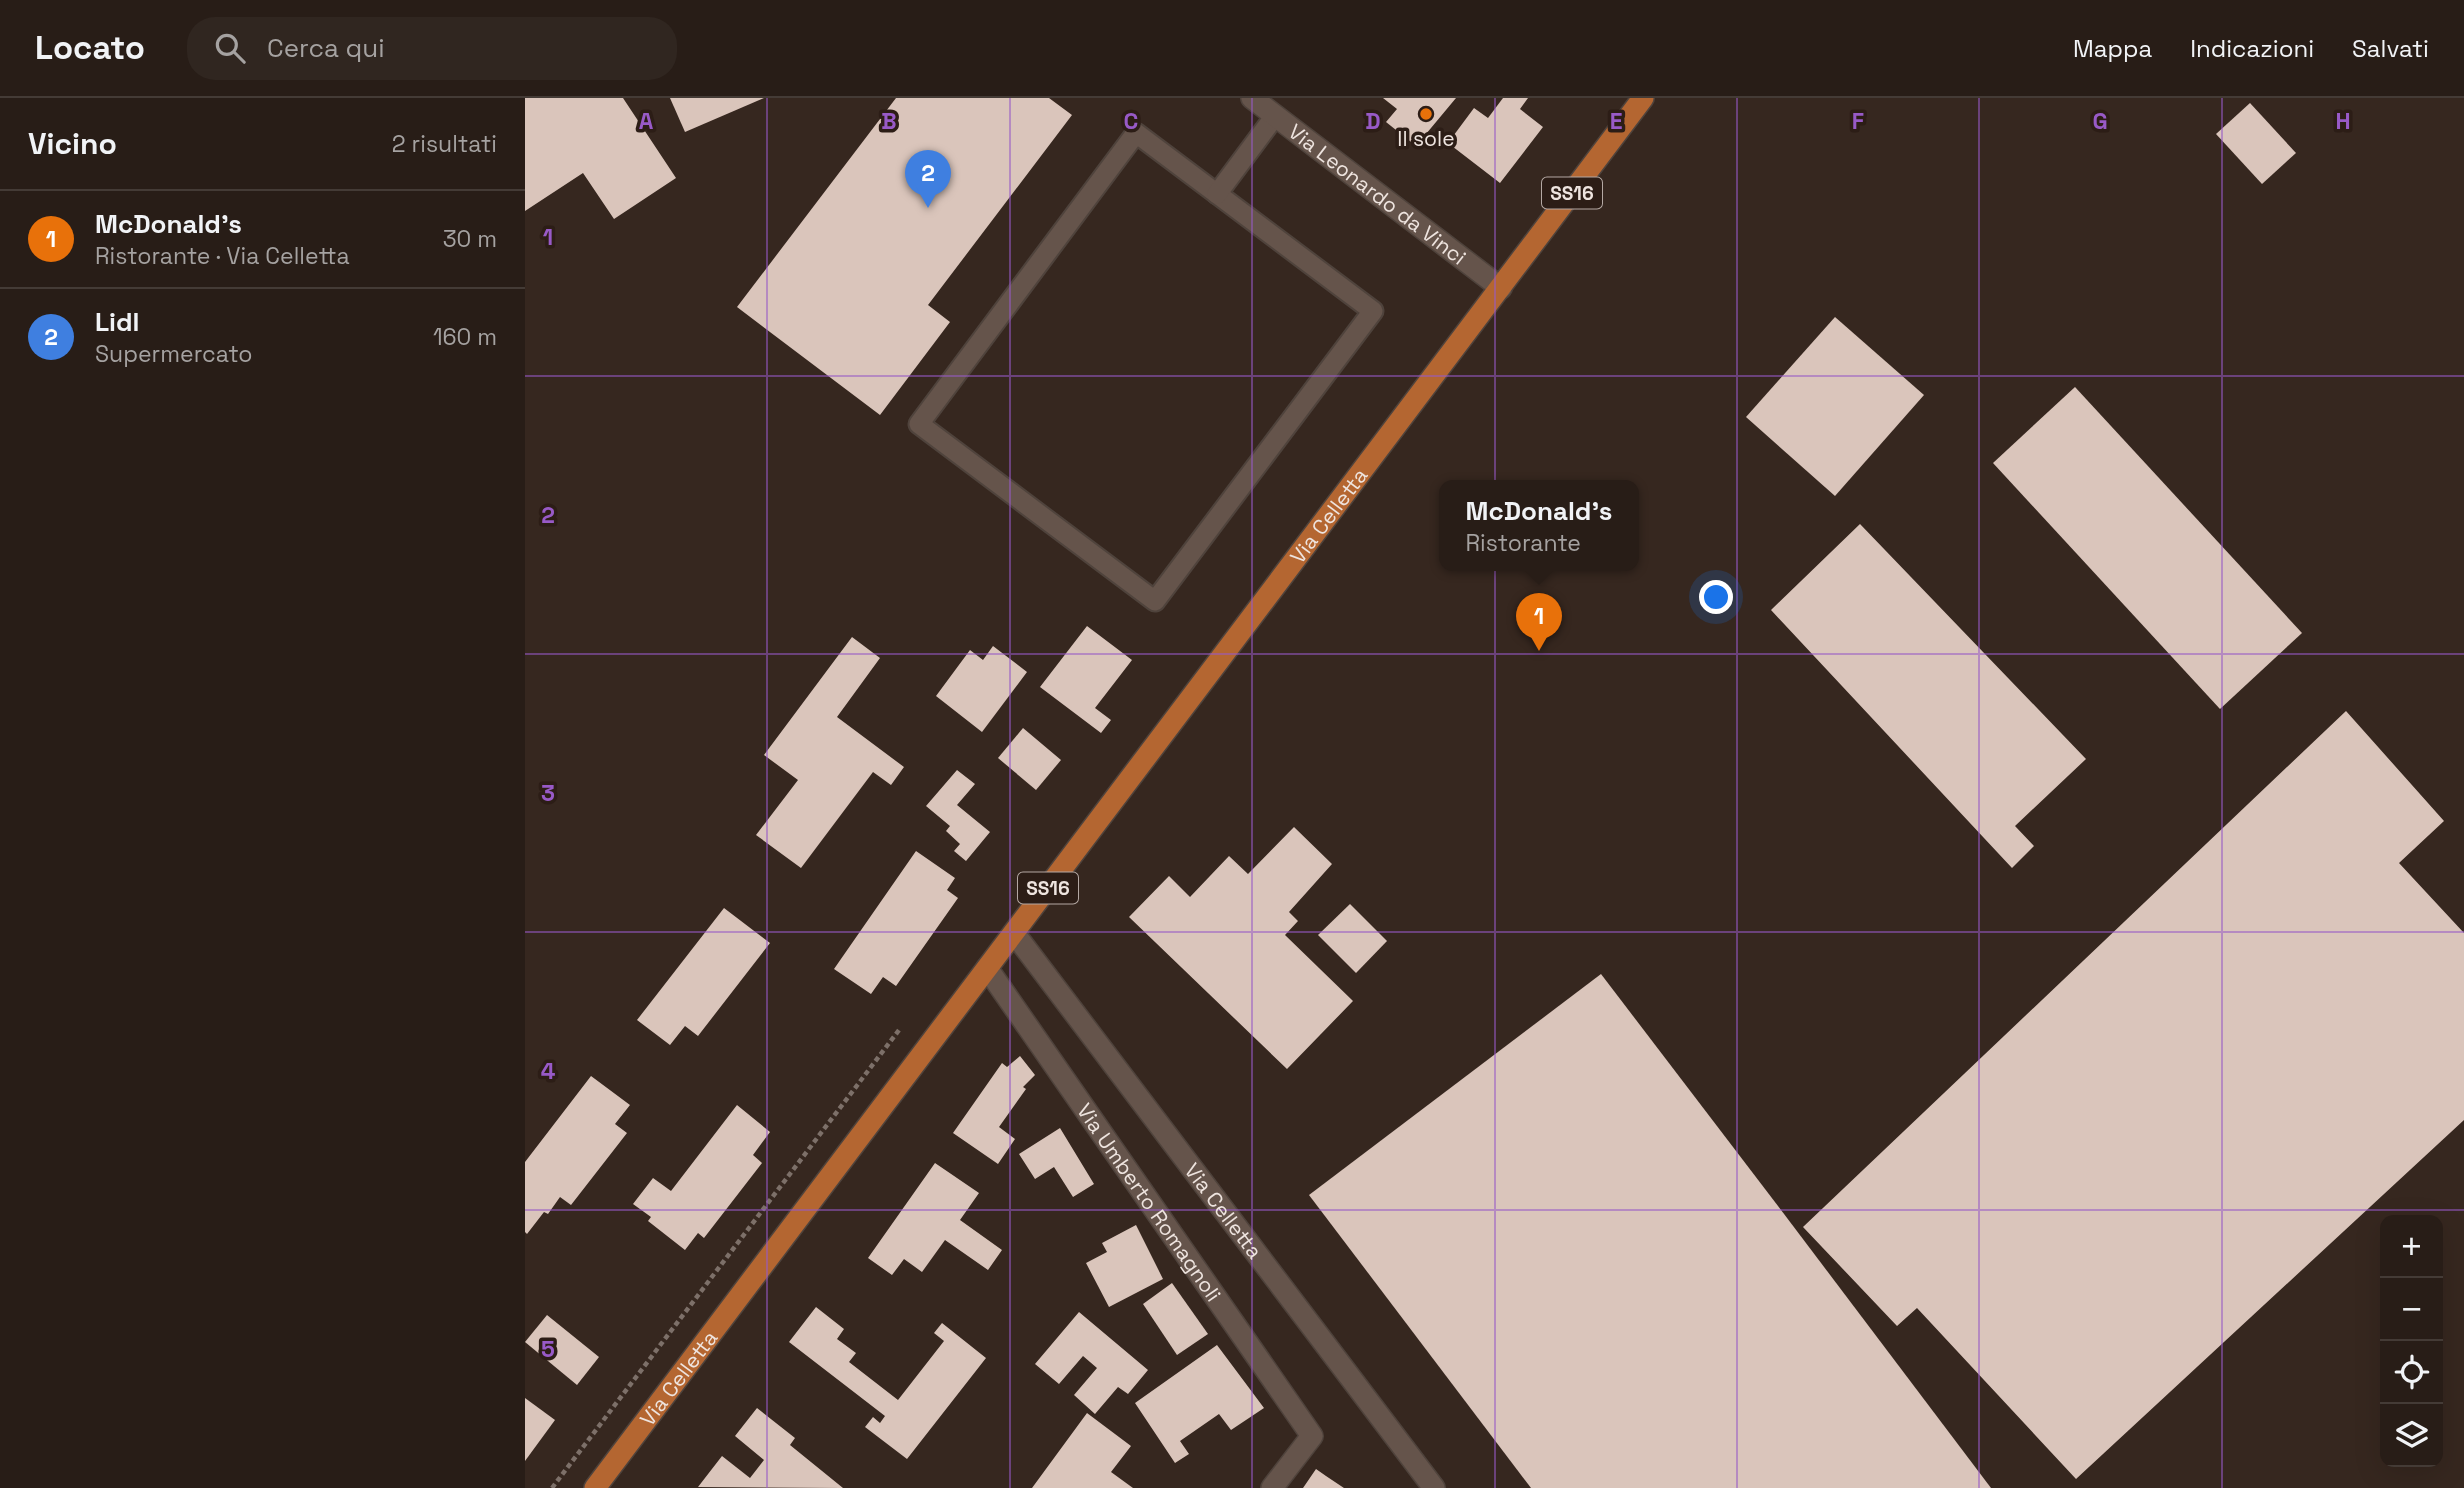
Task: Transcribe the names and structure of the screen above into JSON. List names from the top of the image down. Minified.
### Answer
{"streets":{"main road":["SS16","Via Celletta"],"street":["Via Leonardo da Vinci","Via Umberto Romagnoli"]},"crossings":[["Via Leonardo da Vinci","Via Celletta"],["Via Celletta","Via Umberto Romagnoli"]],"places":["Il sole"],"page":{"header":"Locato","search":"Cerca qui","nav":["Mappa","Indicazioni","Salvati"],"heading":["Vicino","2 risultati"],"pins":["2","1"],"list":[{"mark":"1","name":"McDonald's","note":"Ristorante · Via Celletta","value":"30 m"},{"mark":"2","name":"Lidl","note":"Supermercato","value":"160 m"}],"popup":["McDonald's","Ristorante"],"map_buttons":["+","−"]},"grid":{"columns":["A","B","C","D","E","F","G","H"],"rows":["1","2","3","4","5"]}}
